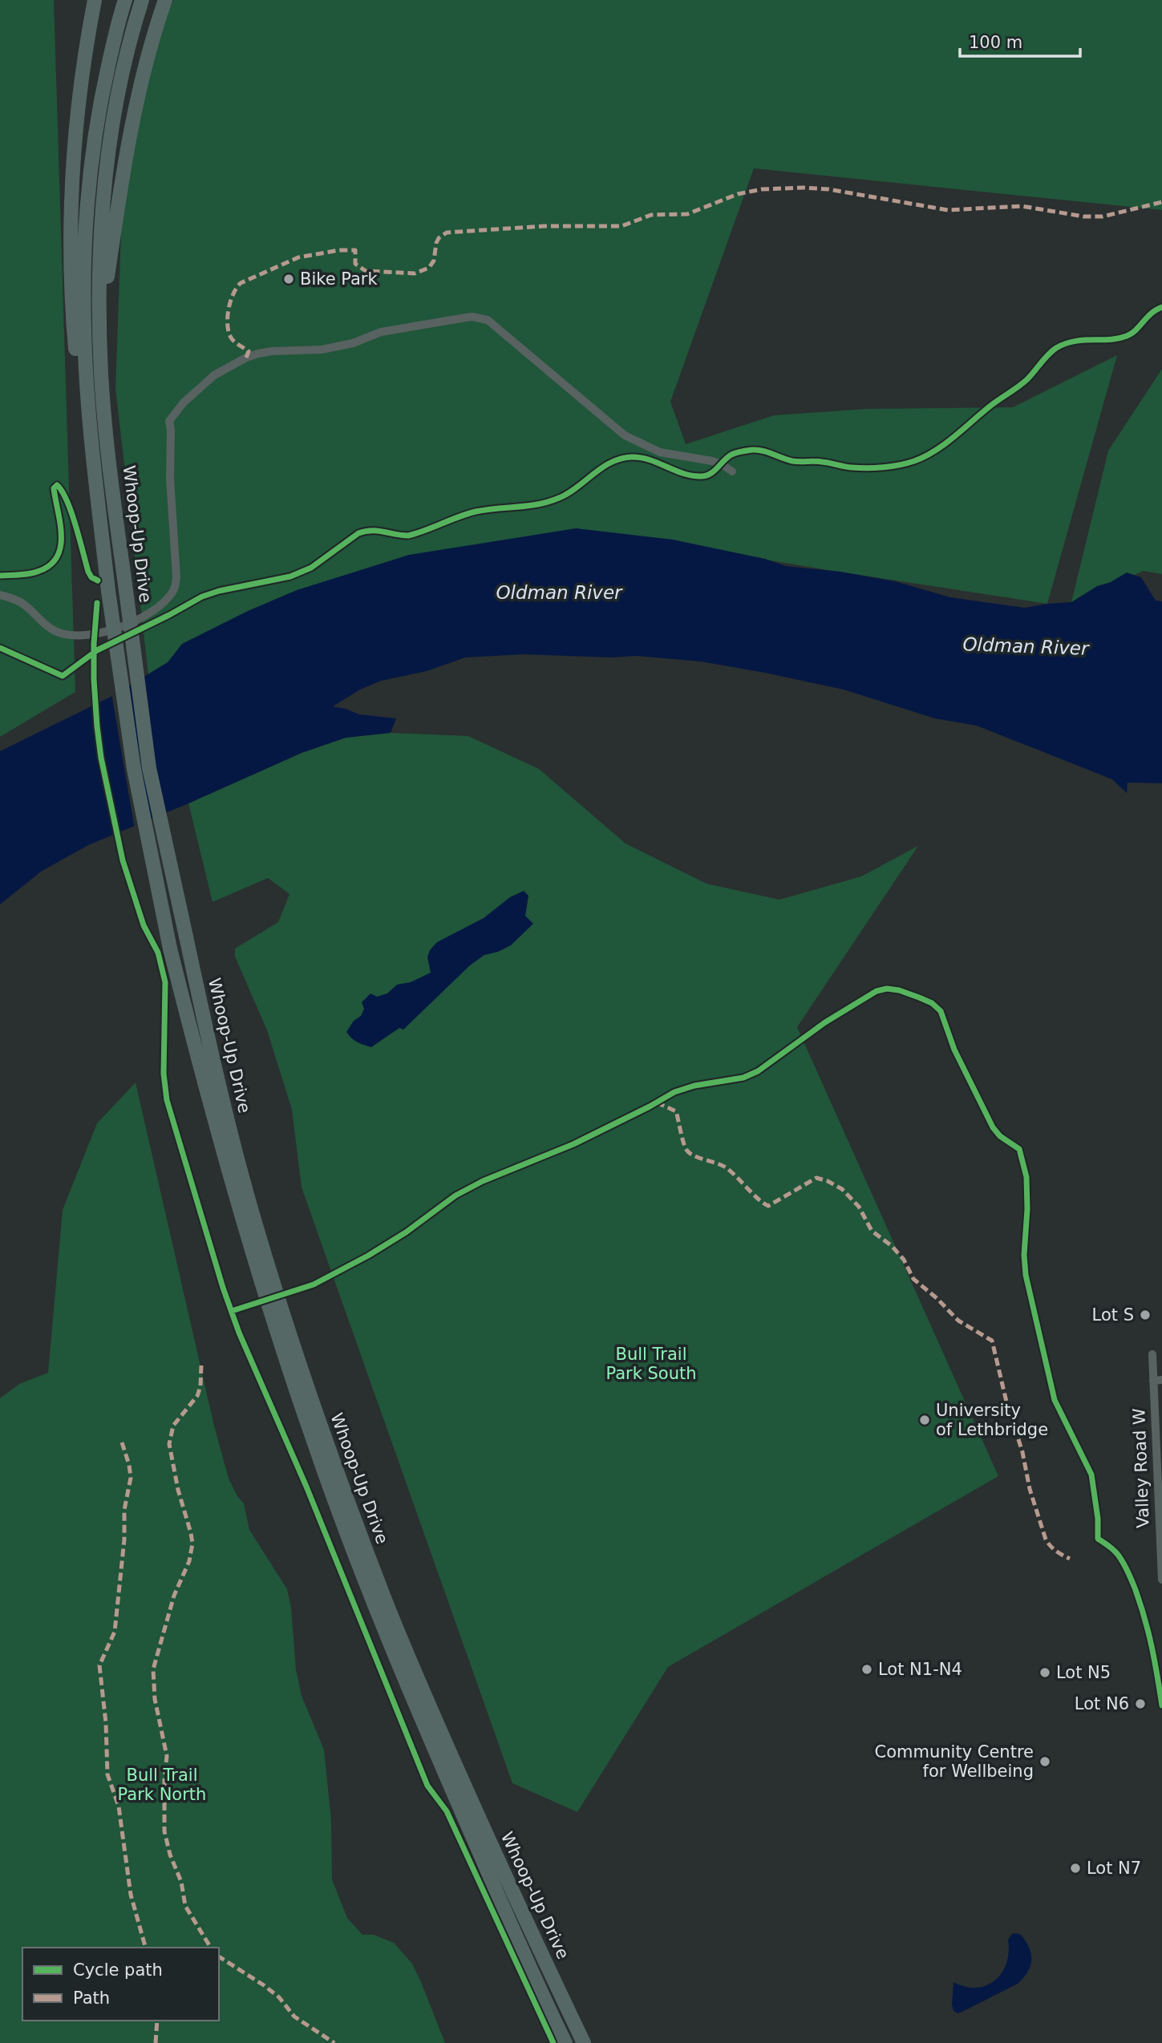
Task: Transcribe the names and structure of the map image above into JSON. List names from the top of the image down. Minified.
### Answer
{"streets":{"highway":["Whoop-Up Drive"],"street":["Valley Road W"]},"water":["Oldman River"],"parks":["Bull Trail Park South","Bull Trail Park North"],"places":["Bike Park","Lot S","University of Lethbridge","Lot N1-N4","Lot N5","Lot N6","Community Centre for Wellbeing","Lot N7"],"legend":["Cycle path","Path"],"scale_bar":"100 m"}
